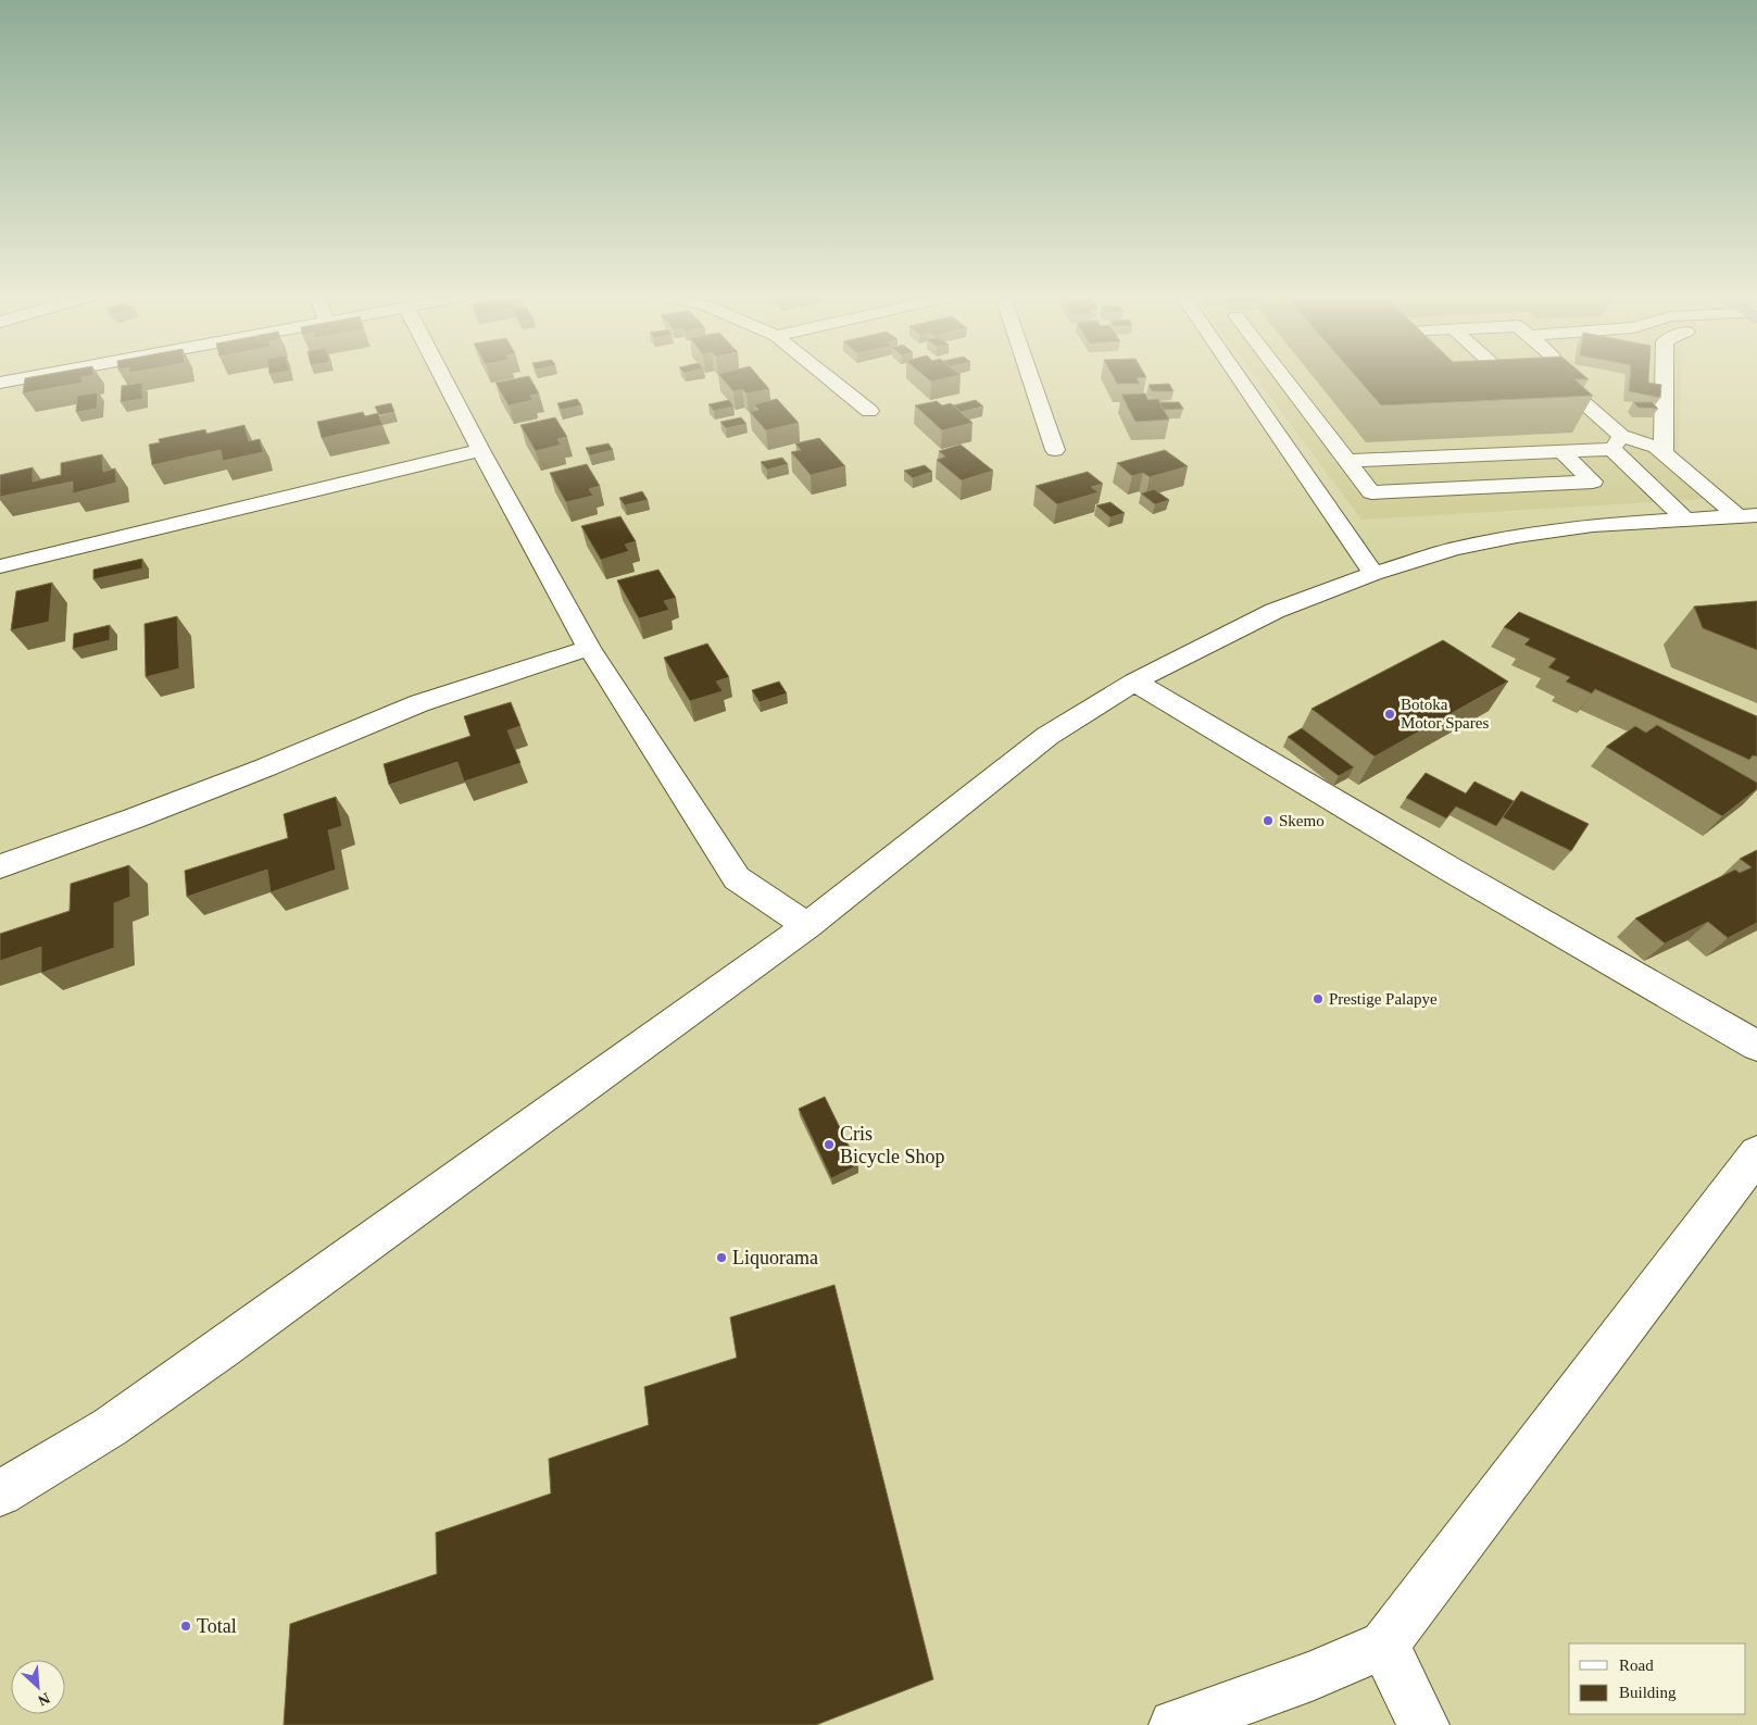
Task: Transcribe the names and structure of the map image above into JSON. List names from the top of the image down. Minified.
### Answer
{"places":["Botoka Motor Spares","Skemo","Prestige Palapye","Cris Bicycle Shop","Liquorama","Total"],"legend":["Road","Building"],"north":"bottom right"}
